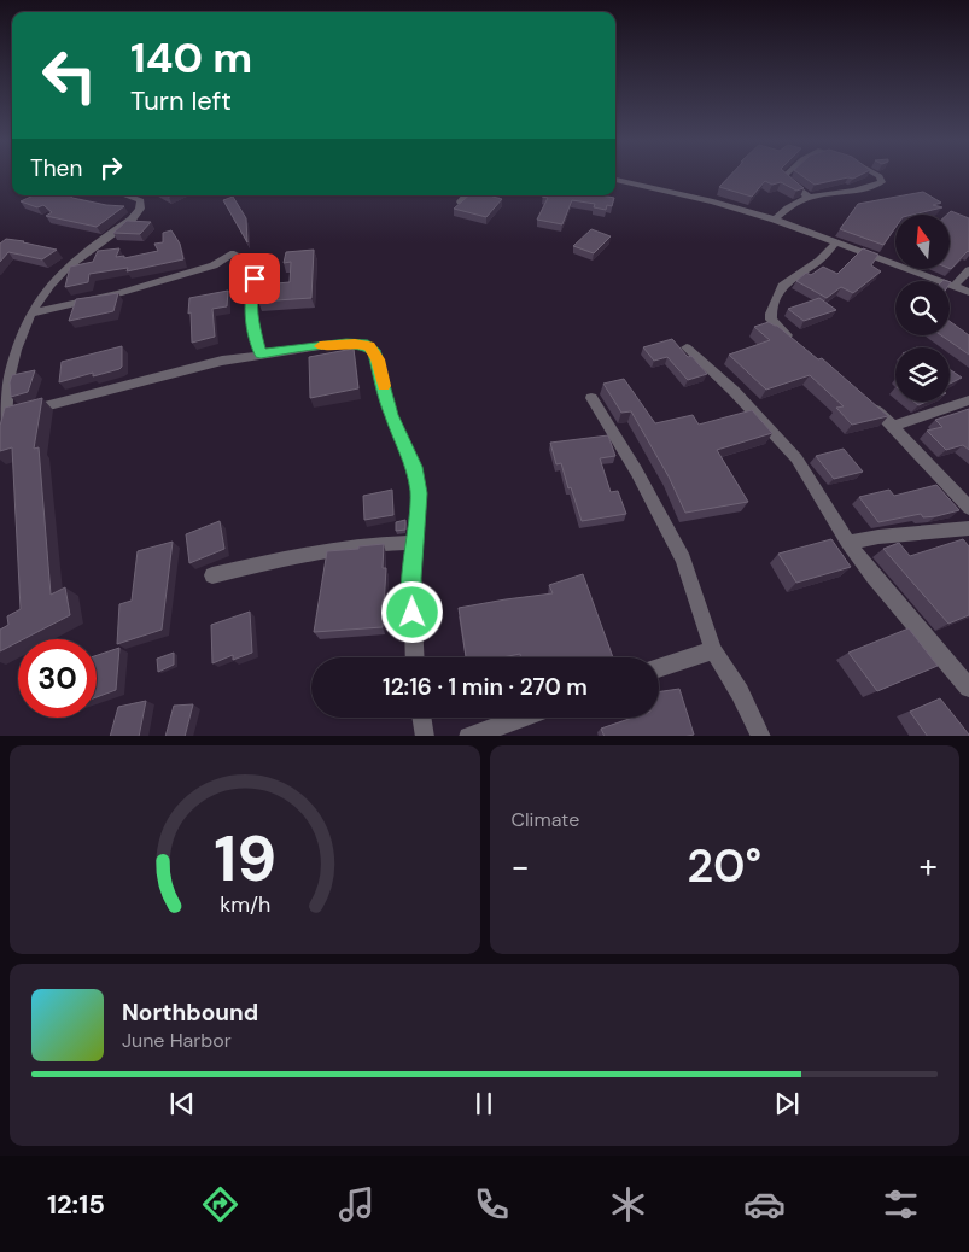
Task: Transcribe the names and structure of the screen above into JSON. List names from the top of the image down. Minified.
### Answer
{"north":"top","page":{"turn":["140 m","Turn left"],"then":"Then","limit":"30","trip":"12:16 · 1 min · 270 m","tile":"Climate","heat":["−","20°","+"],"song":["Northbound","June Harbor"],"tabs":"12:15","gauge":["19","km/h"]}}
